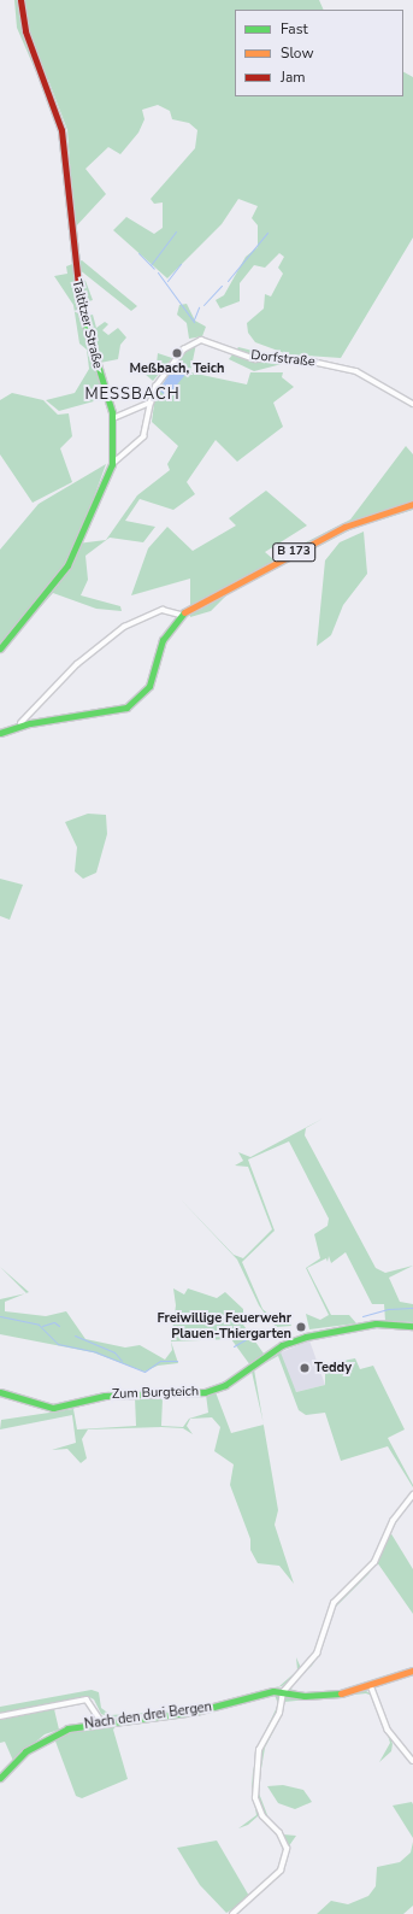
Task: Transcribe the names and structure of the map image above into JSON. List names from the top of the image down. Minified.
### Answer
{"streets":{"street":["Taltitzer Straße","Dorfstraße","B 173","Zum Burgteich","Nach den drei Bergen"]},"crossings":[["Taltitzer Straße","Dorfstraße"]],"districts":["MESSBACH"],"places":["Meßbach, Teich","Freiwillige Feuerwehr Plauen-Thiergarten","Teddy"],"legend":["Fast","Slow","Jam"]}
